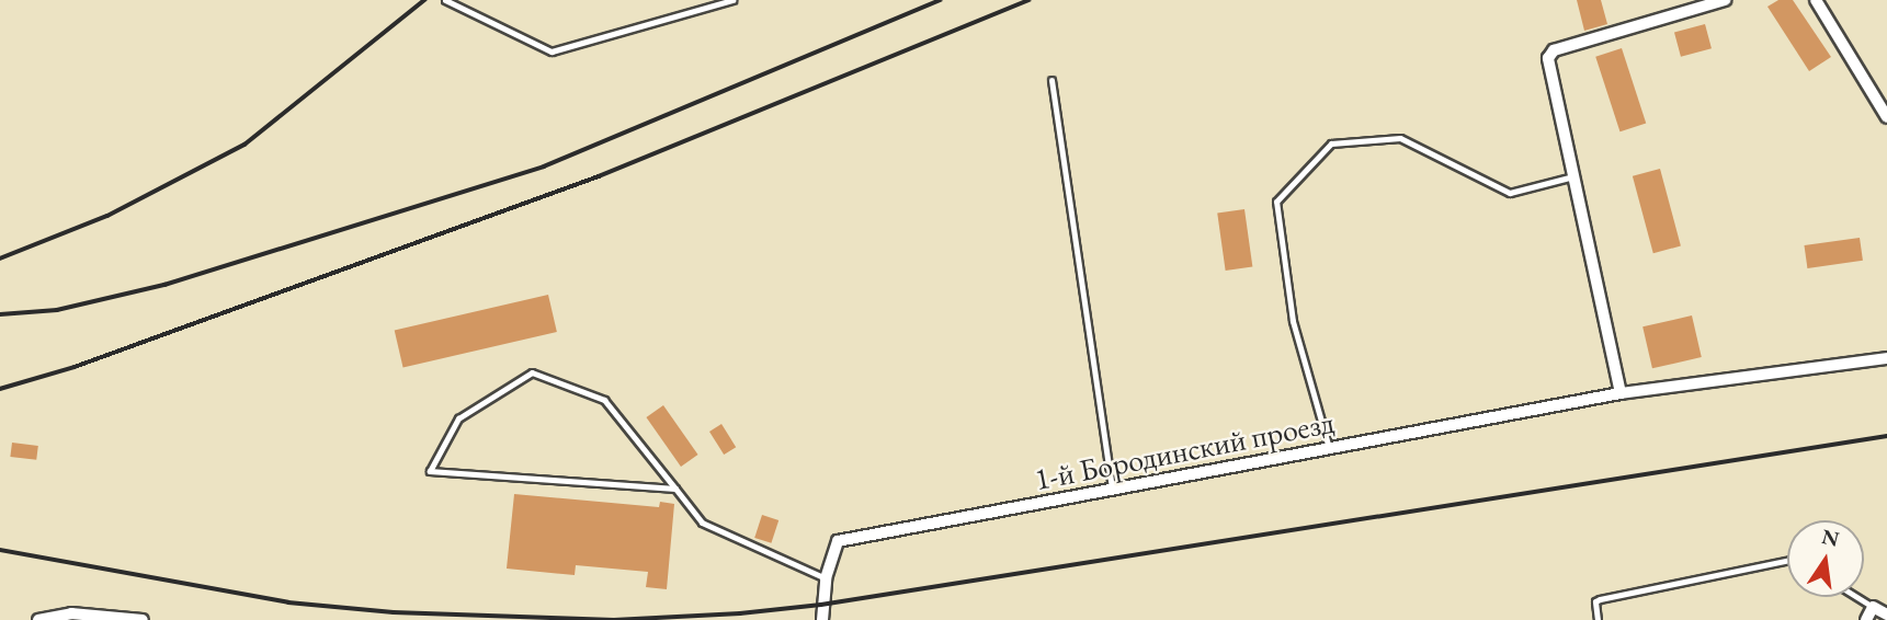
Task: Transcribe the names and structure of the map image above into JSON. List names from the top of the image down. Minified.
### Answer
{"streets":{"street":["1-й Бородинский проезд"]},"north":"top"}
